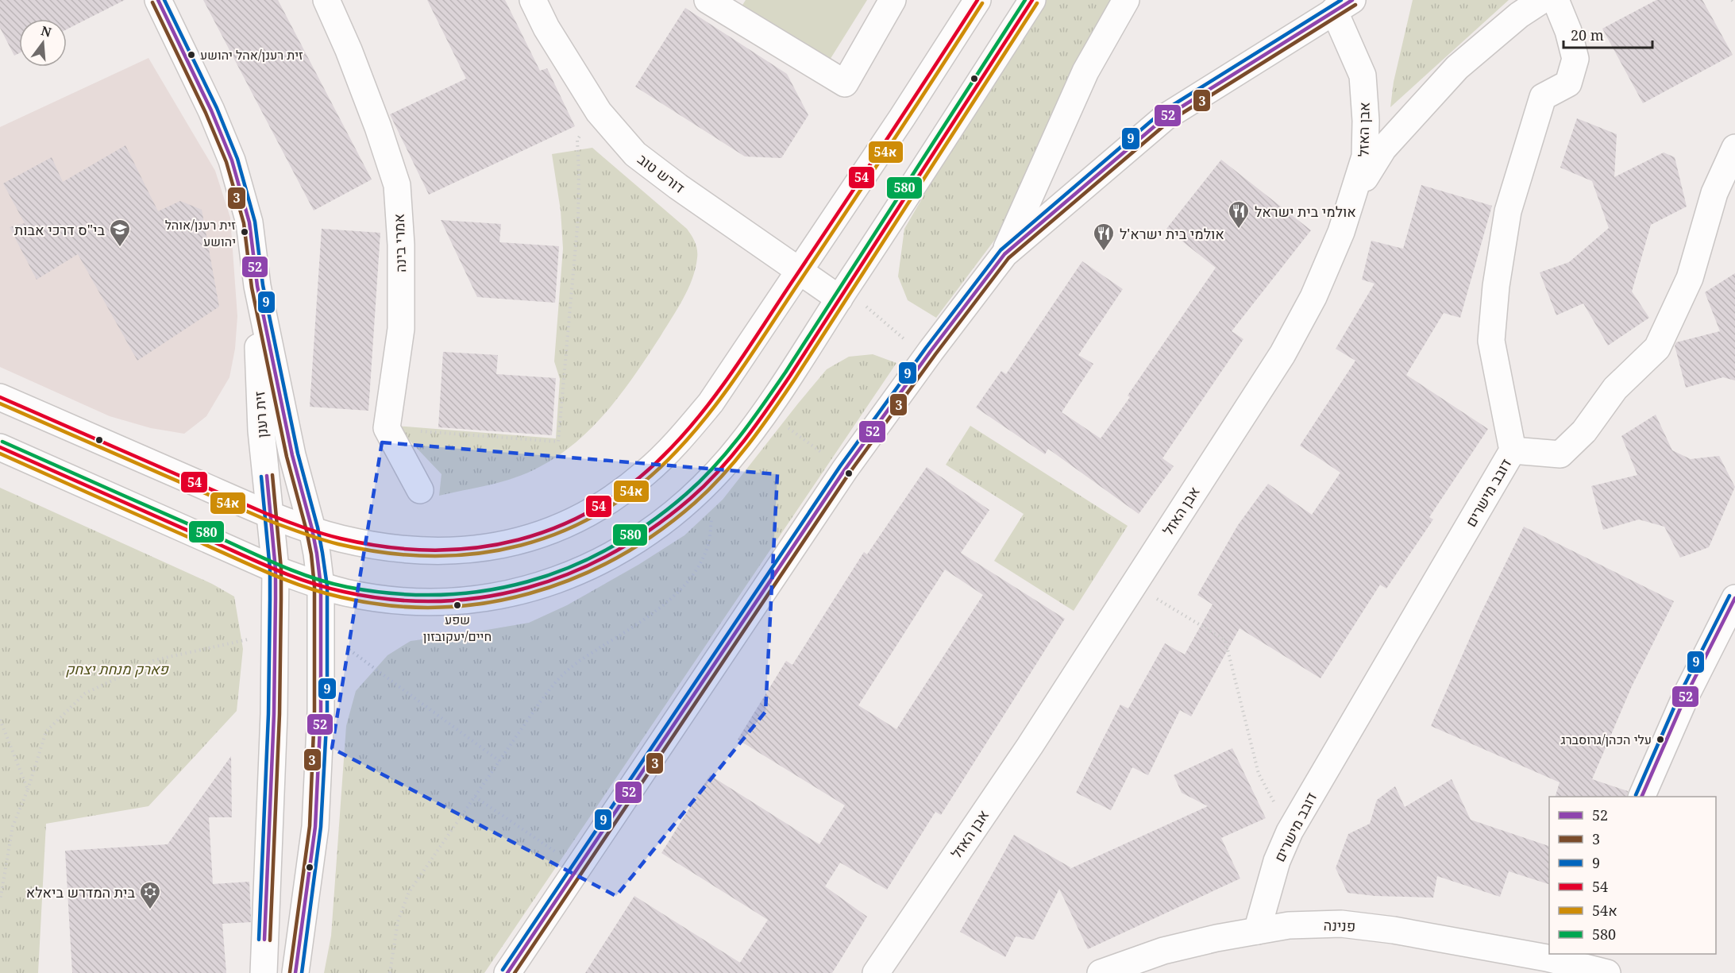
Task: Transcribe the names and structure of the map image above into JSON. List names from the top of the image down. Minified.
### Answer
{"streets":{"street":["אבן האזל","דורש טוב","אמרי בינה","זית רענן","דובב מישרים","פנינה"]},"crossings":[["דובב מישרים","פנינה"]],"parks":["פארק מנחת יצחק"],"places":{"other":["זית רענן/אהל יהושע","זית רענן/אוהל יהושע","שפע חיים/יעקובזון","עלי הכהן/גרוסברג"],"restaurant":["אולמי בית ישראל","אולמי בית ישרא'ל"],"school or university":["בי\"ס דרכי אבות"],"synagogue":["בית המדרש ביאלא"]},"lines":["transit line 52","transit line 9","transit line 54","transit line 580","transit line 3","transit line 54א"],"legend":["52","3","9","54","54א","580"],"scale_bar":"20 m","north":"top"}
